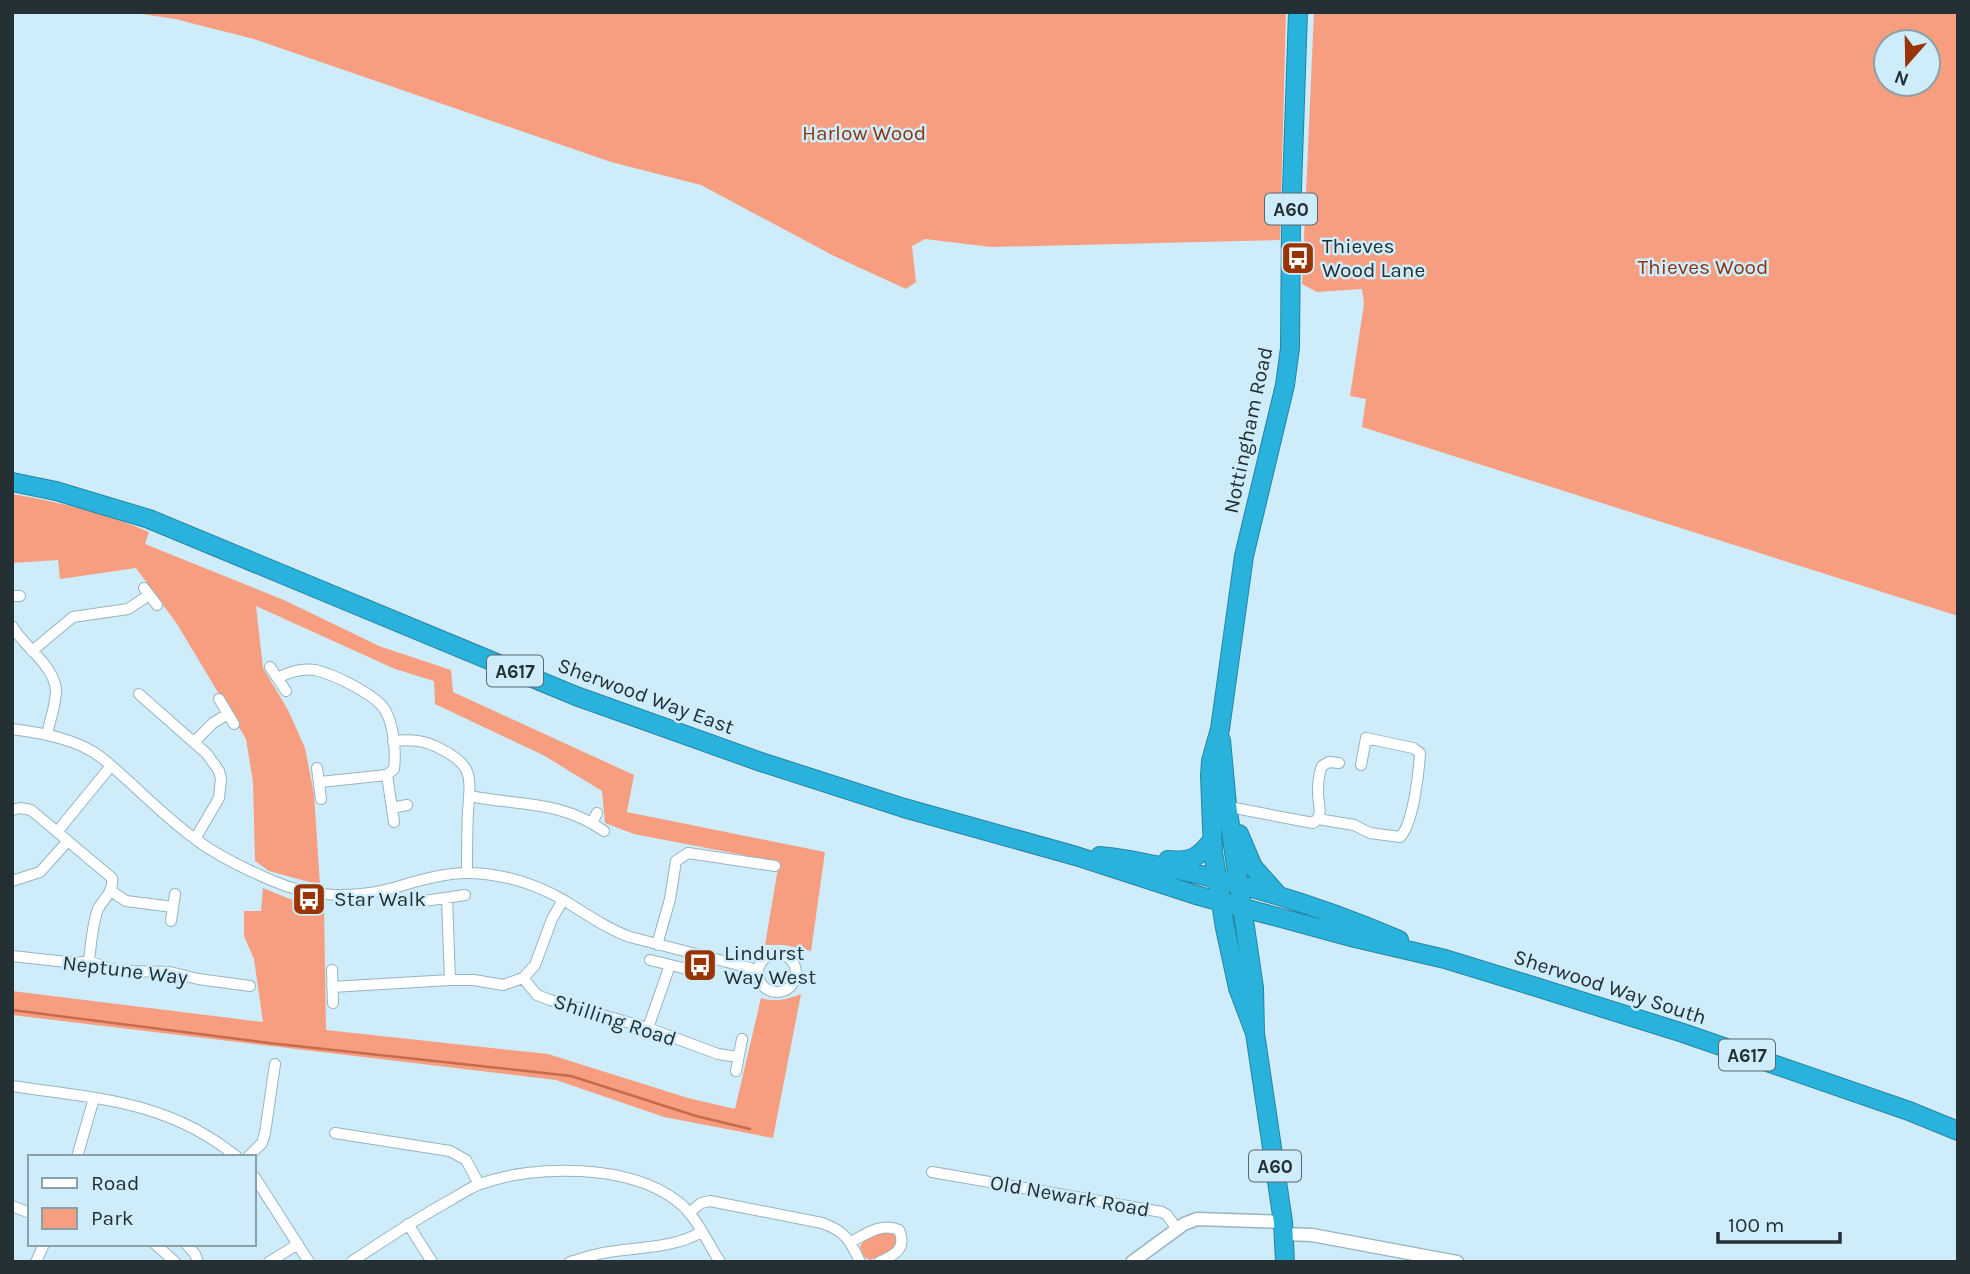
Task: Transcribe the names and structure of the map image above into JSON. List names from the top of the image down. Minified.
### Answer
{"streets":{"highway":["A60","Nottingham Road","A617","Sherwood Way East","Sherwood Way South"],"street":["Neptune Way","Shilling Road","Old Newark Road"]},"crossings":[["Nottingham Road","Sherwood Way East"],["Nottingham Road","Sherwood Way South"],["Nottingham Road","Old Newark Road"],["Sherwood Way East","Sherwood Way South"]],"parks":["Harlow Wood","Thieves Wood"],"places":{"bus stop":["Thieves Wood Lane","Star Walk","Lindurst Way West"]},"legend":["Road","Park"],"scale_bar":"100 m","north":"bottom"}
